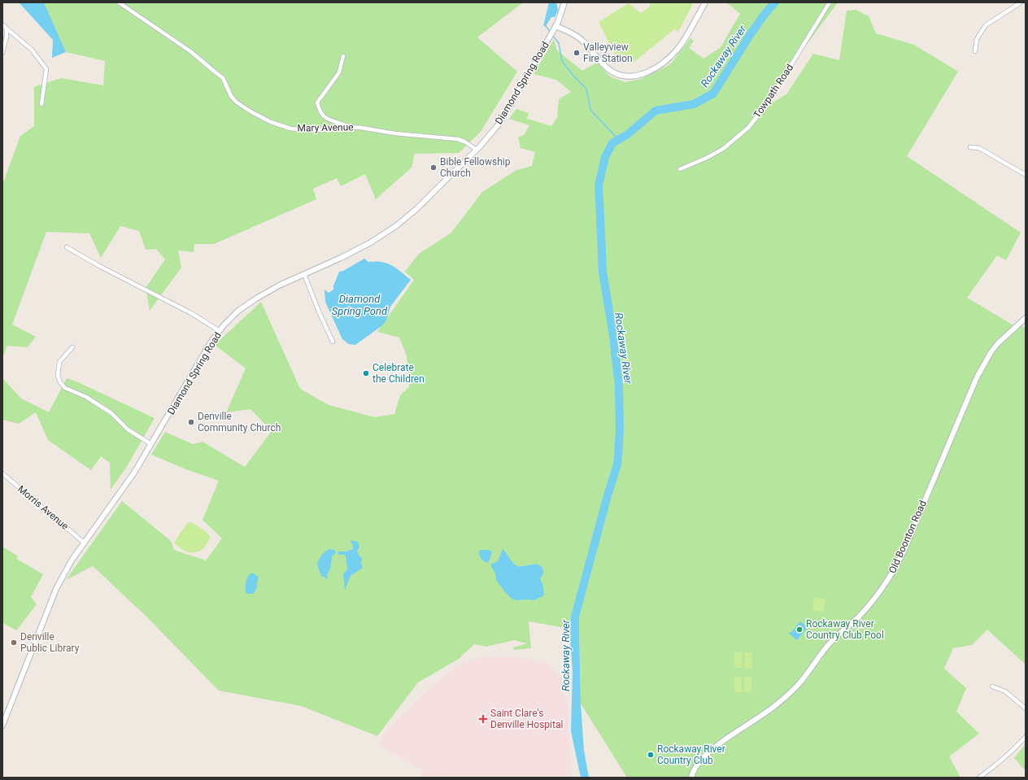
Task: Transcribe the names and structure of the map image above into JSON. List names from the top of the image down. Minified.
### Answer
{"streets":{"street":["Diamond Spring Road","Towpath Road","Mary Avenue","Morris Avenue","Old Boonton Road"]},"crossings":[["Diamond Spring Road","Mary Avenue"],["Diamond Spring Road","Morris Avenue"]],"water":["Rockaway River","Diamond Spring Pond"],"places":{"other":["Valleyview Fire Station","Bible Fellowship Church","Celebrate the Children","Denville Community Church","Rockaway River Country Club Pool","Denville Public Library","Rockaway River Country Club"],"health":["Saint Clare's Denville Hospital"]}}
